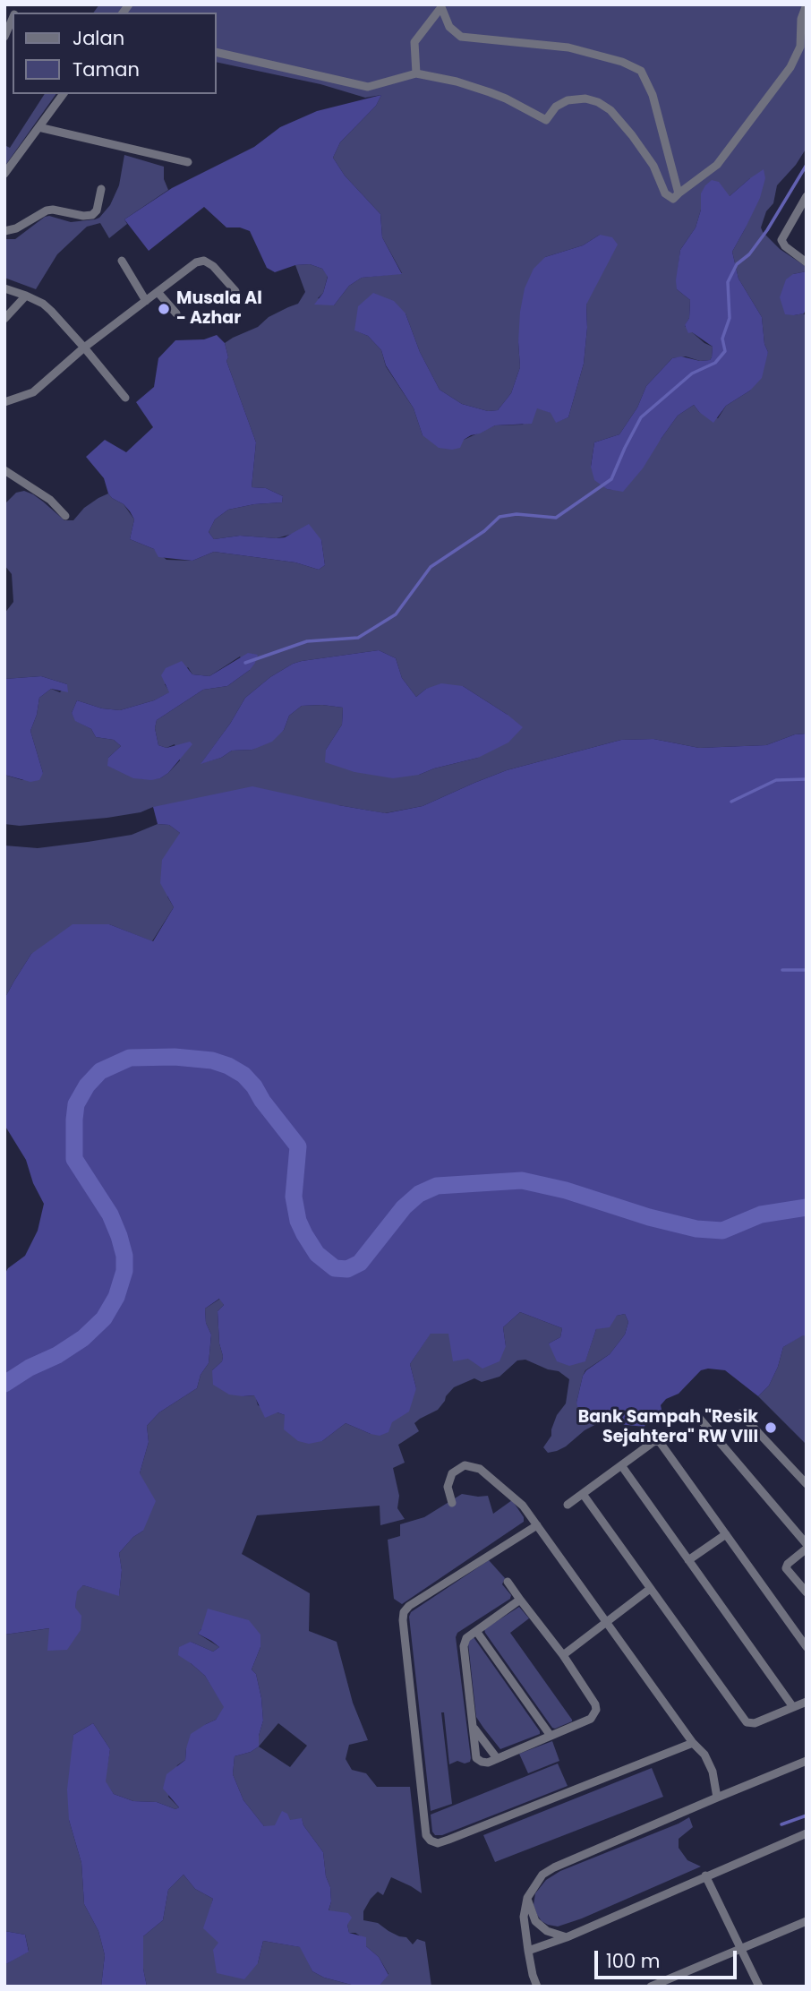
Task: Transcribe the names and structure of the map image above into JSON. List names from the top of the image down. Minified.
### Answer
{"places":["Musala Al - Azhar","Bank Sampah \"Resik Sejahtera\" RW VIII"],"legend":["Jalan","Taman"],"scale_bar":"100 m"}
